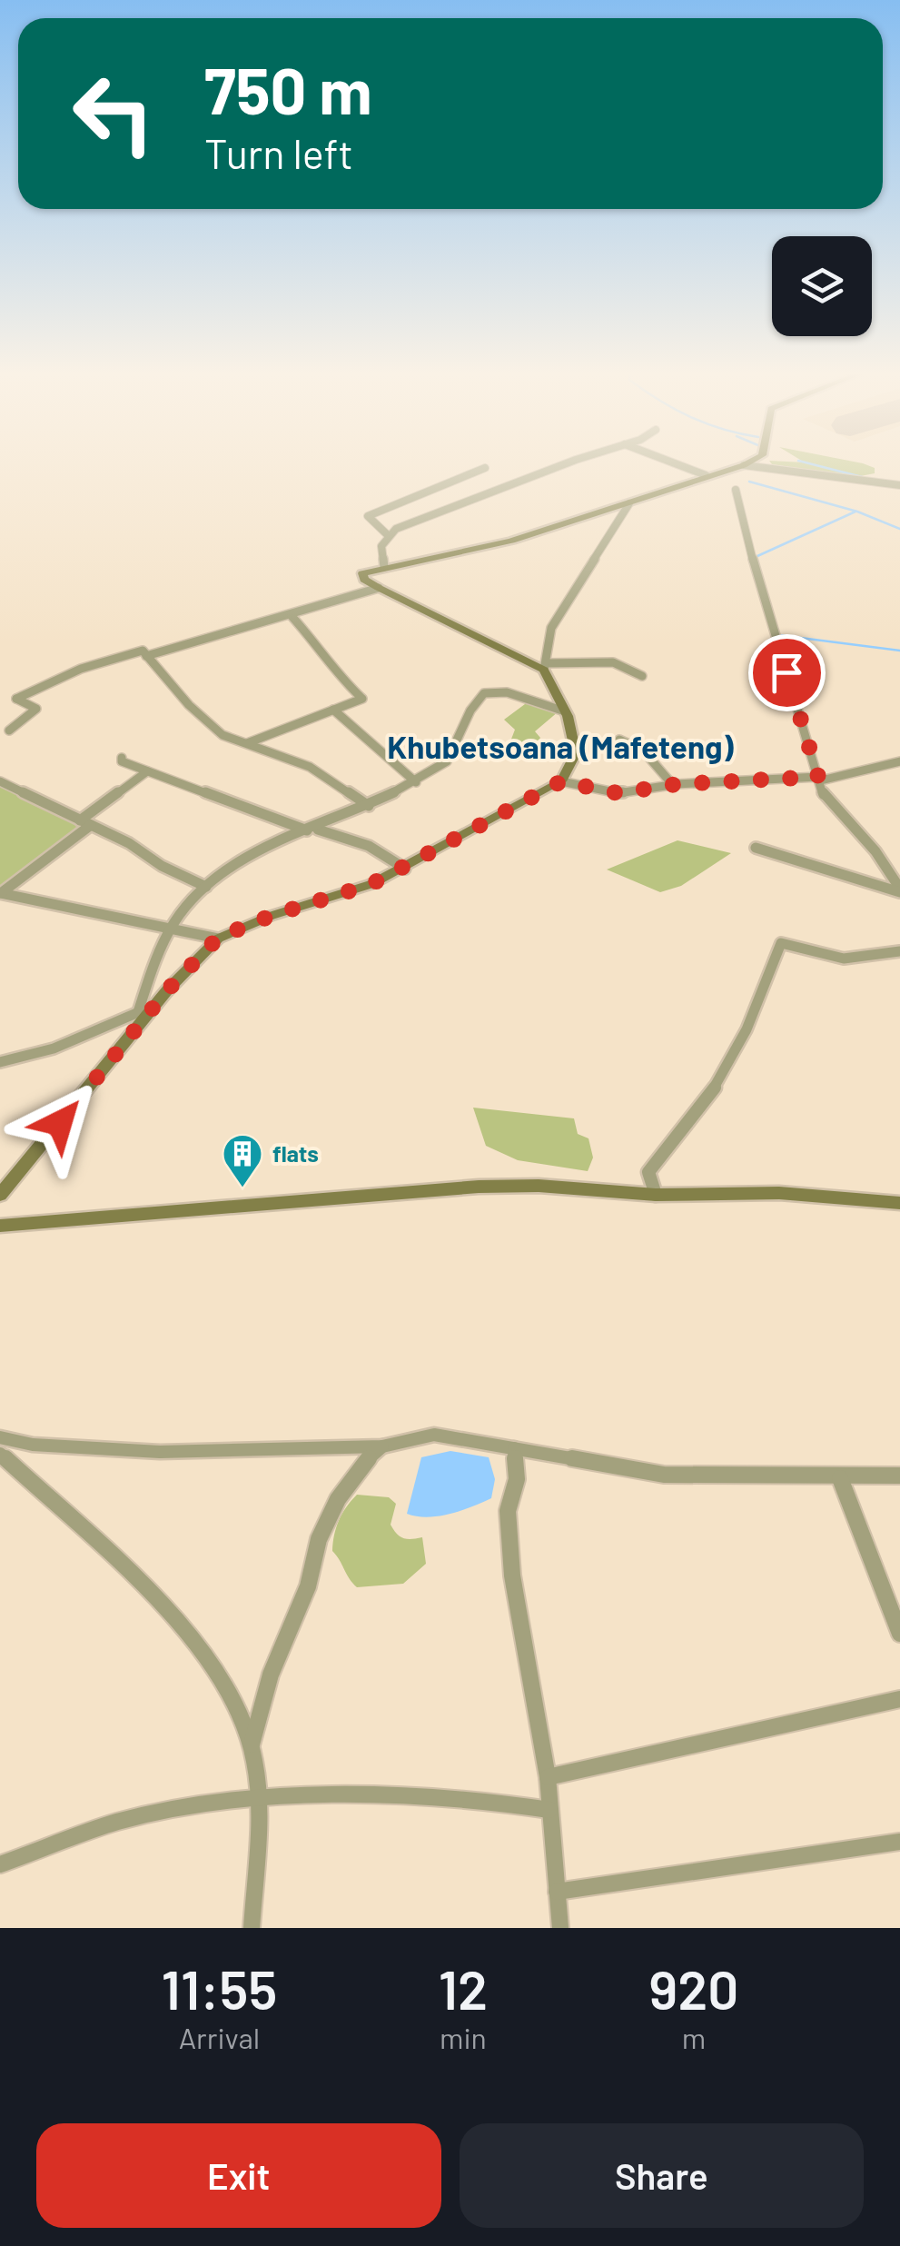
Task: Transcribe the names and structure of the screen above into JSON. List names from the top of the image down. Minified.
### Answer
{"districts":["Khubetsoana (Mafeteng)"],"places":{"building":["flats"]},"page":{"turn":["750 m","Turn left"],"eta":["11:55","Arrival","12","min","920","m"],"buttons":["Exit","Share"]}}
